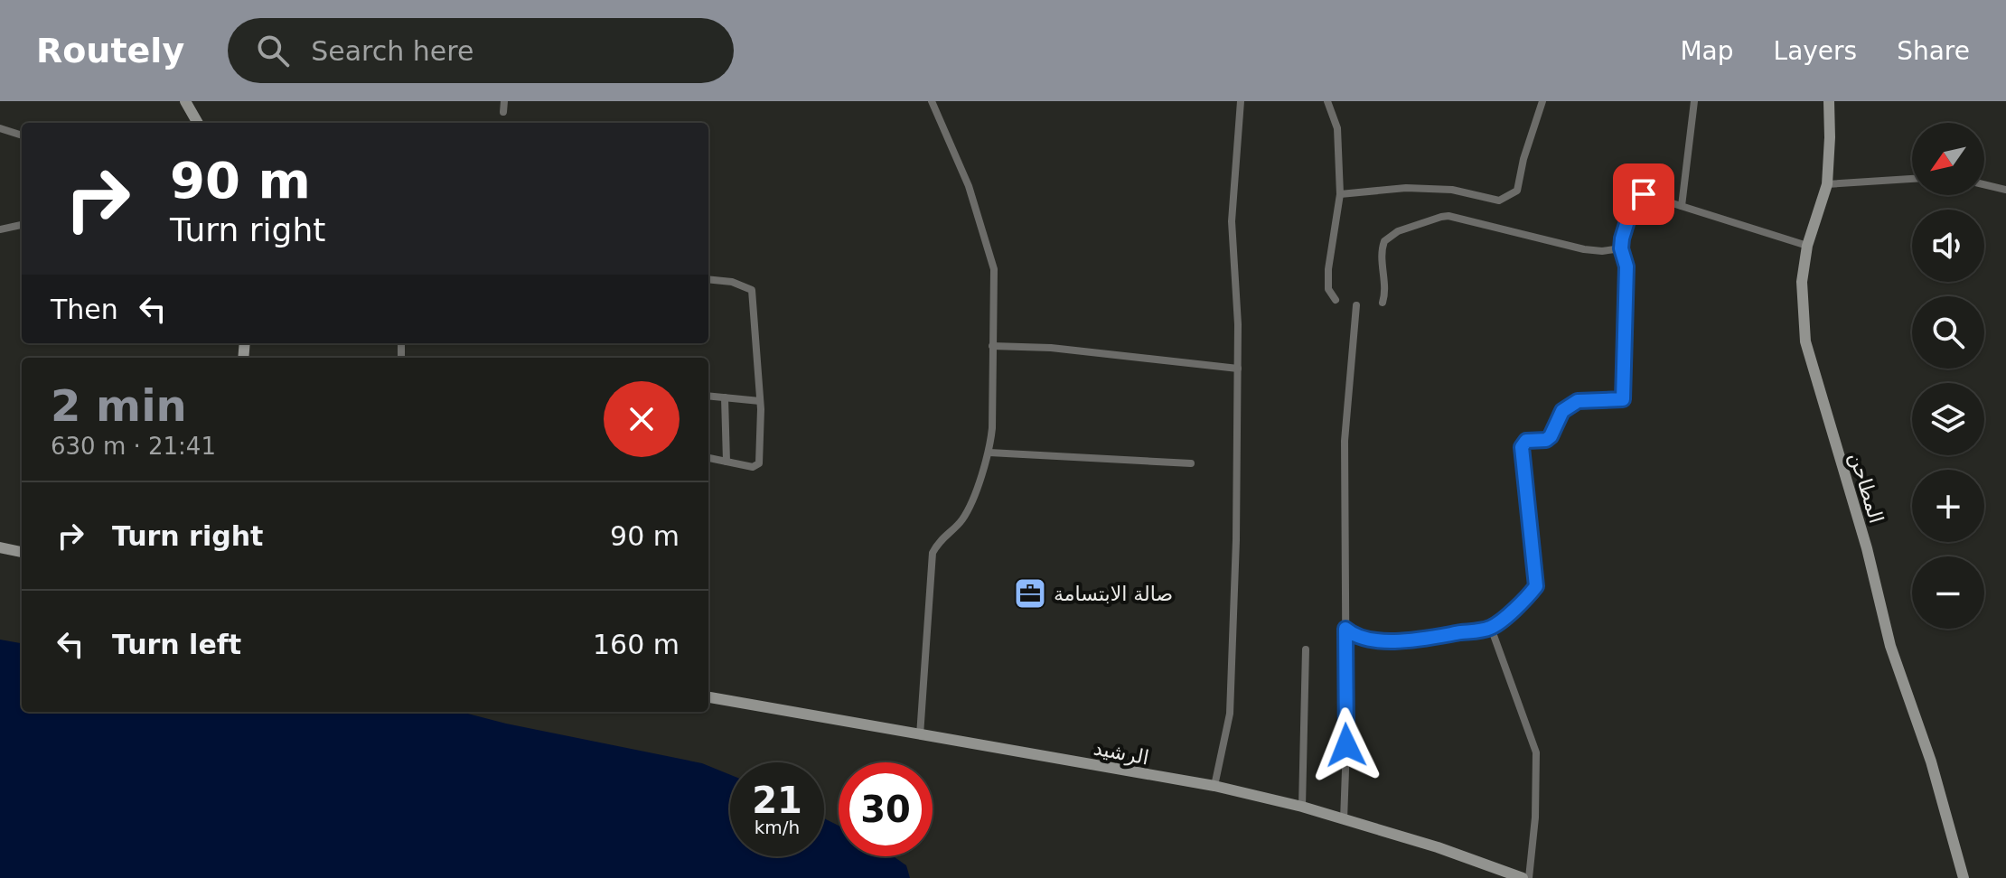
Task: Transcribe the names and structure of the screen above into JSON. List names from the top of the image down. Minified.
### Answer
{"streets":{"main road":["المطاحن","الرشيد"]},"places":{"office":["صالة الابتسامة"]},"north":"bottom left","page":{"header":"Routely","search":"Search here","nav":["Map","Layers","Share"],"map_buttons":["+","−"],"turn":["90 m","Turn right"],"then":"Then","heading":["2 min","630 m · 21:41"],"list":[{"name":"Turn right","value":"90 m"},{"name":"Turn left","value":"160 m"}],"speed":"21 km/h","limit":"30"}}
